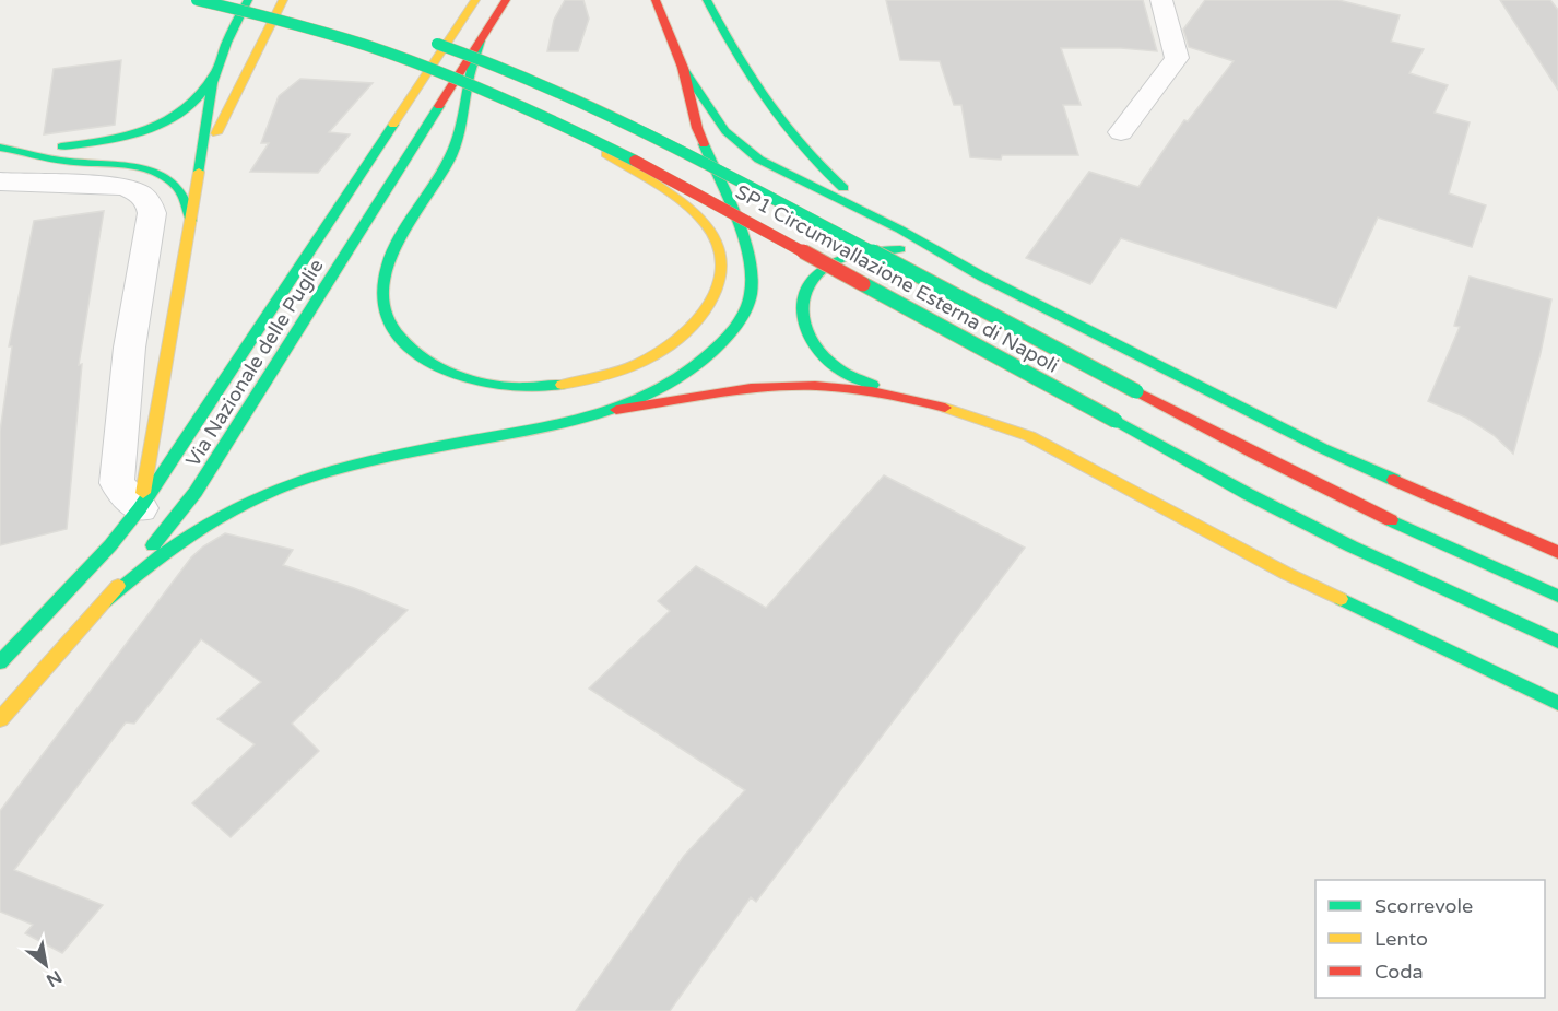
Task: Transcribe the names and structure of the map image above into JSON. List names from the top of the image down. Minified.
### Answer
{"streets":{"main road":["SP1 Circumvallazione Esterna di Napoli","Via Nazionale delle Puglie"]},"legend":["Scorrevole","Lento","Coda"],"north":"bottom right"}
